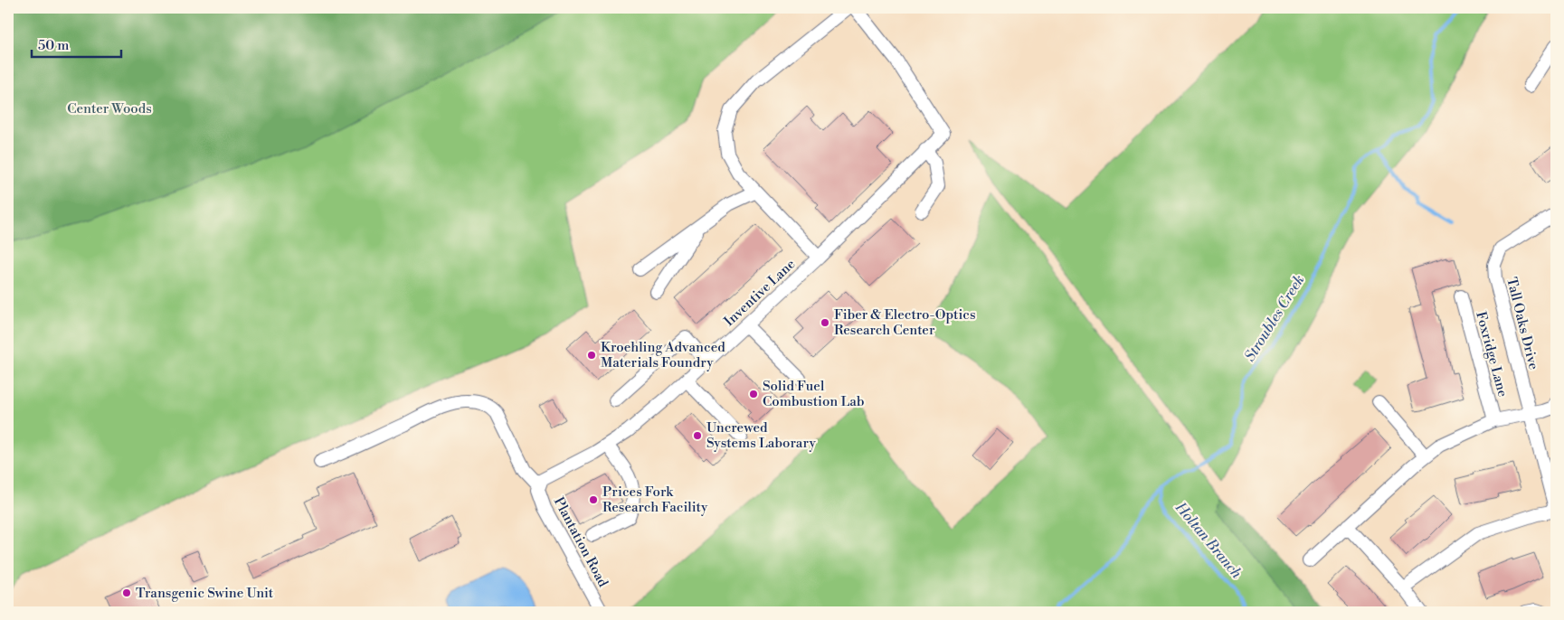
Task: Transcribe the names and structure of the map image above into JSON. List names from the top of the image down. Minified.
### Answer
{"streets":{"street":["Inventive Lane","Tall Oaks Drive","Foxridge Lane","Plantation Road"]},"crossings":[["Inventive Lane","Plantation Road"]],"water":["Stroubles Creek","Holtan Branch"],"parks":["Center Woods"],"places":["Fiber & Electro-Optics Research Center","Kroehling Advanced Materials Foundry","Solid Fuel Combustion Lab","Uncrewed Systems Laborary","Prices Fork Research Facility","Transgenic Swine Unit"],"scale_bar":"50 m"}
